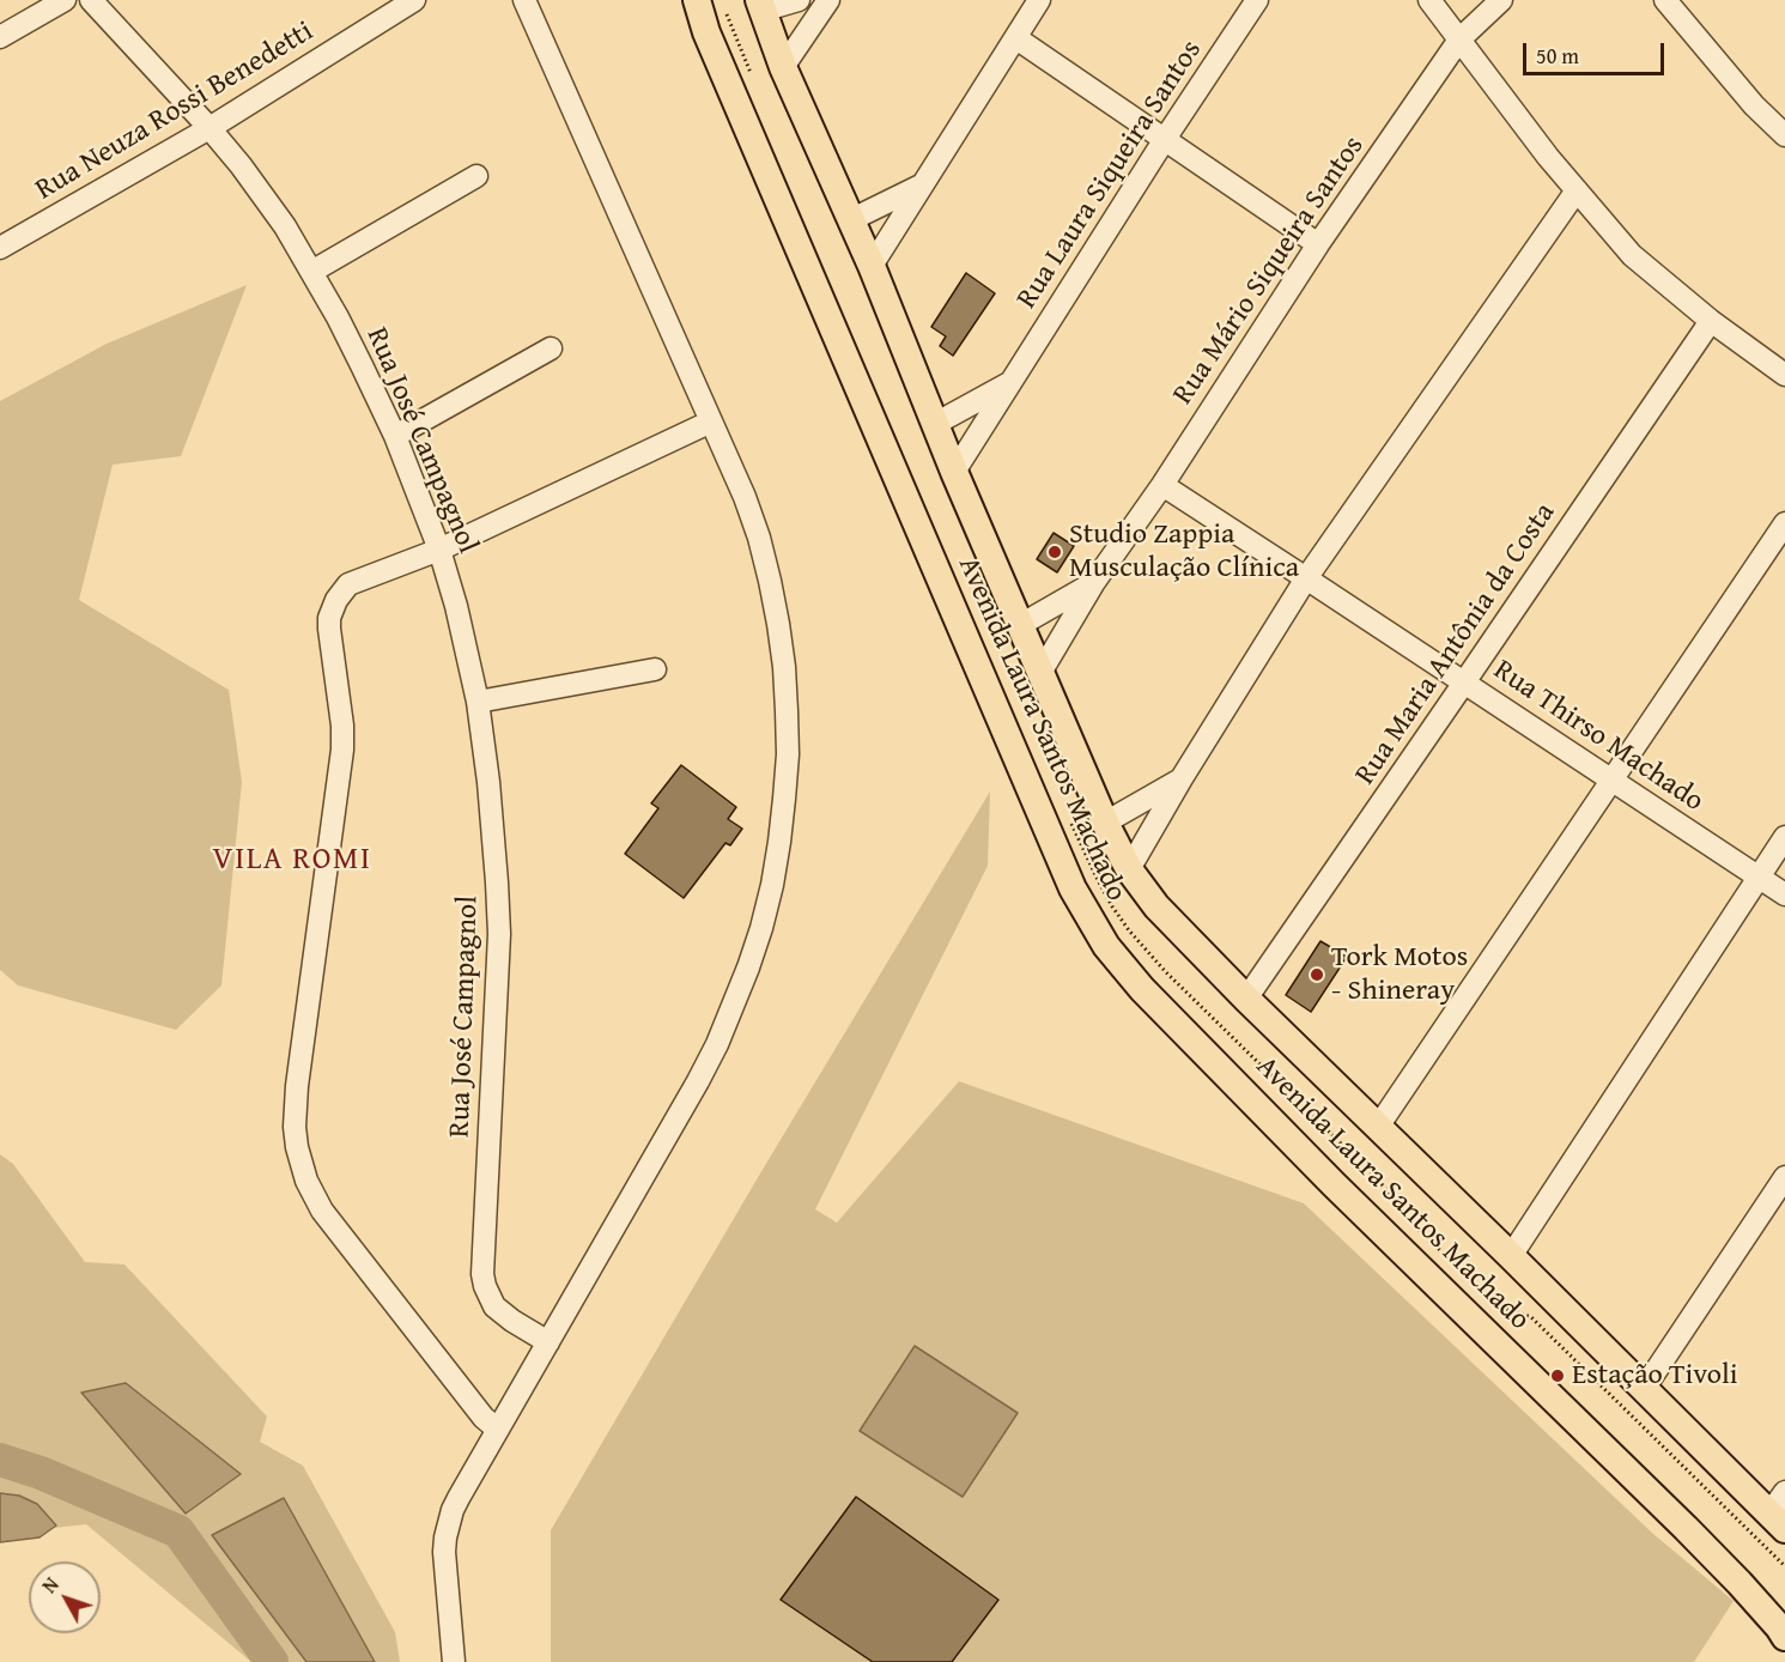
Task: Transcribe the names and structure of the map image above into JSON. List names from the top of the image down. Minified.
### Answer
{"streets":{"main road":["Avenida Laura Santos Machado"],"street":["Rua Neuza Rossi Benedetti","Rua Laura Siqueira Santos","Rua Mário Siqueira Santos","Rua José Campagnol","Rua Maria Antônia da Costa","Rua Thirso Machado"]},"crossings":[["Rua Neuza Rossi Benedetti","Rua José Campagnol"],["Rua Laura Siqueira Santos","Avenida Laura Santos Machado"],["Rua Mário Siqueira Santos","Avenida Laura Santos Machado"],["Rua Mário Siqueira Santos","Rua Thirso Machado"],["Rua Maria Antônia da Costa","Avenida Laura Santos Machado"],["Rua Maria Antônia da Costa","Rua Thirso Machado"]],"districts":["VILA ROMI"],"places":["Studio Zappia Musculação Clínica","Tork Motos - Shineray","Estação Tivoli"],"scale_bar":"50 m","north":"top left"}
